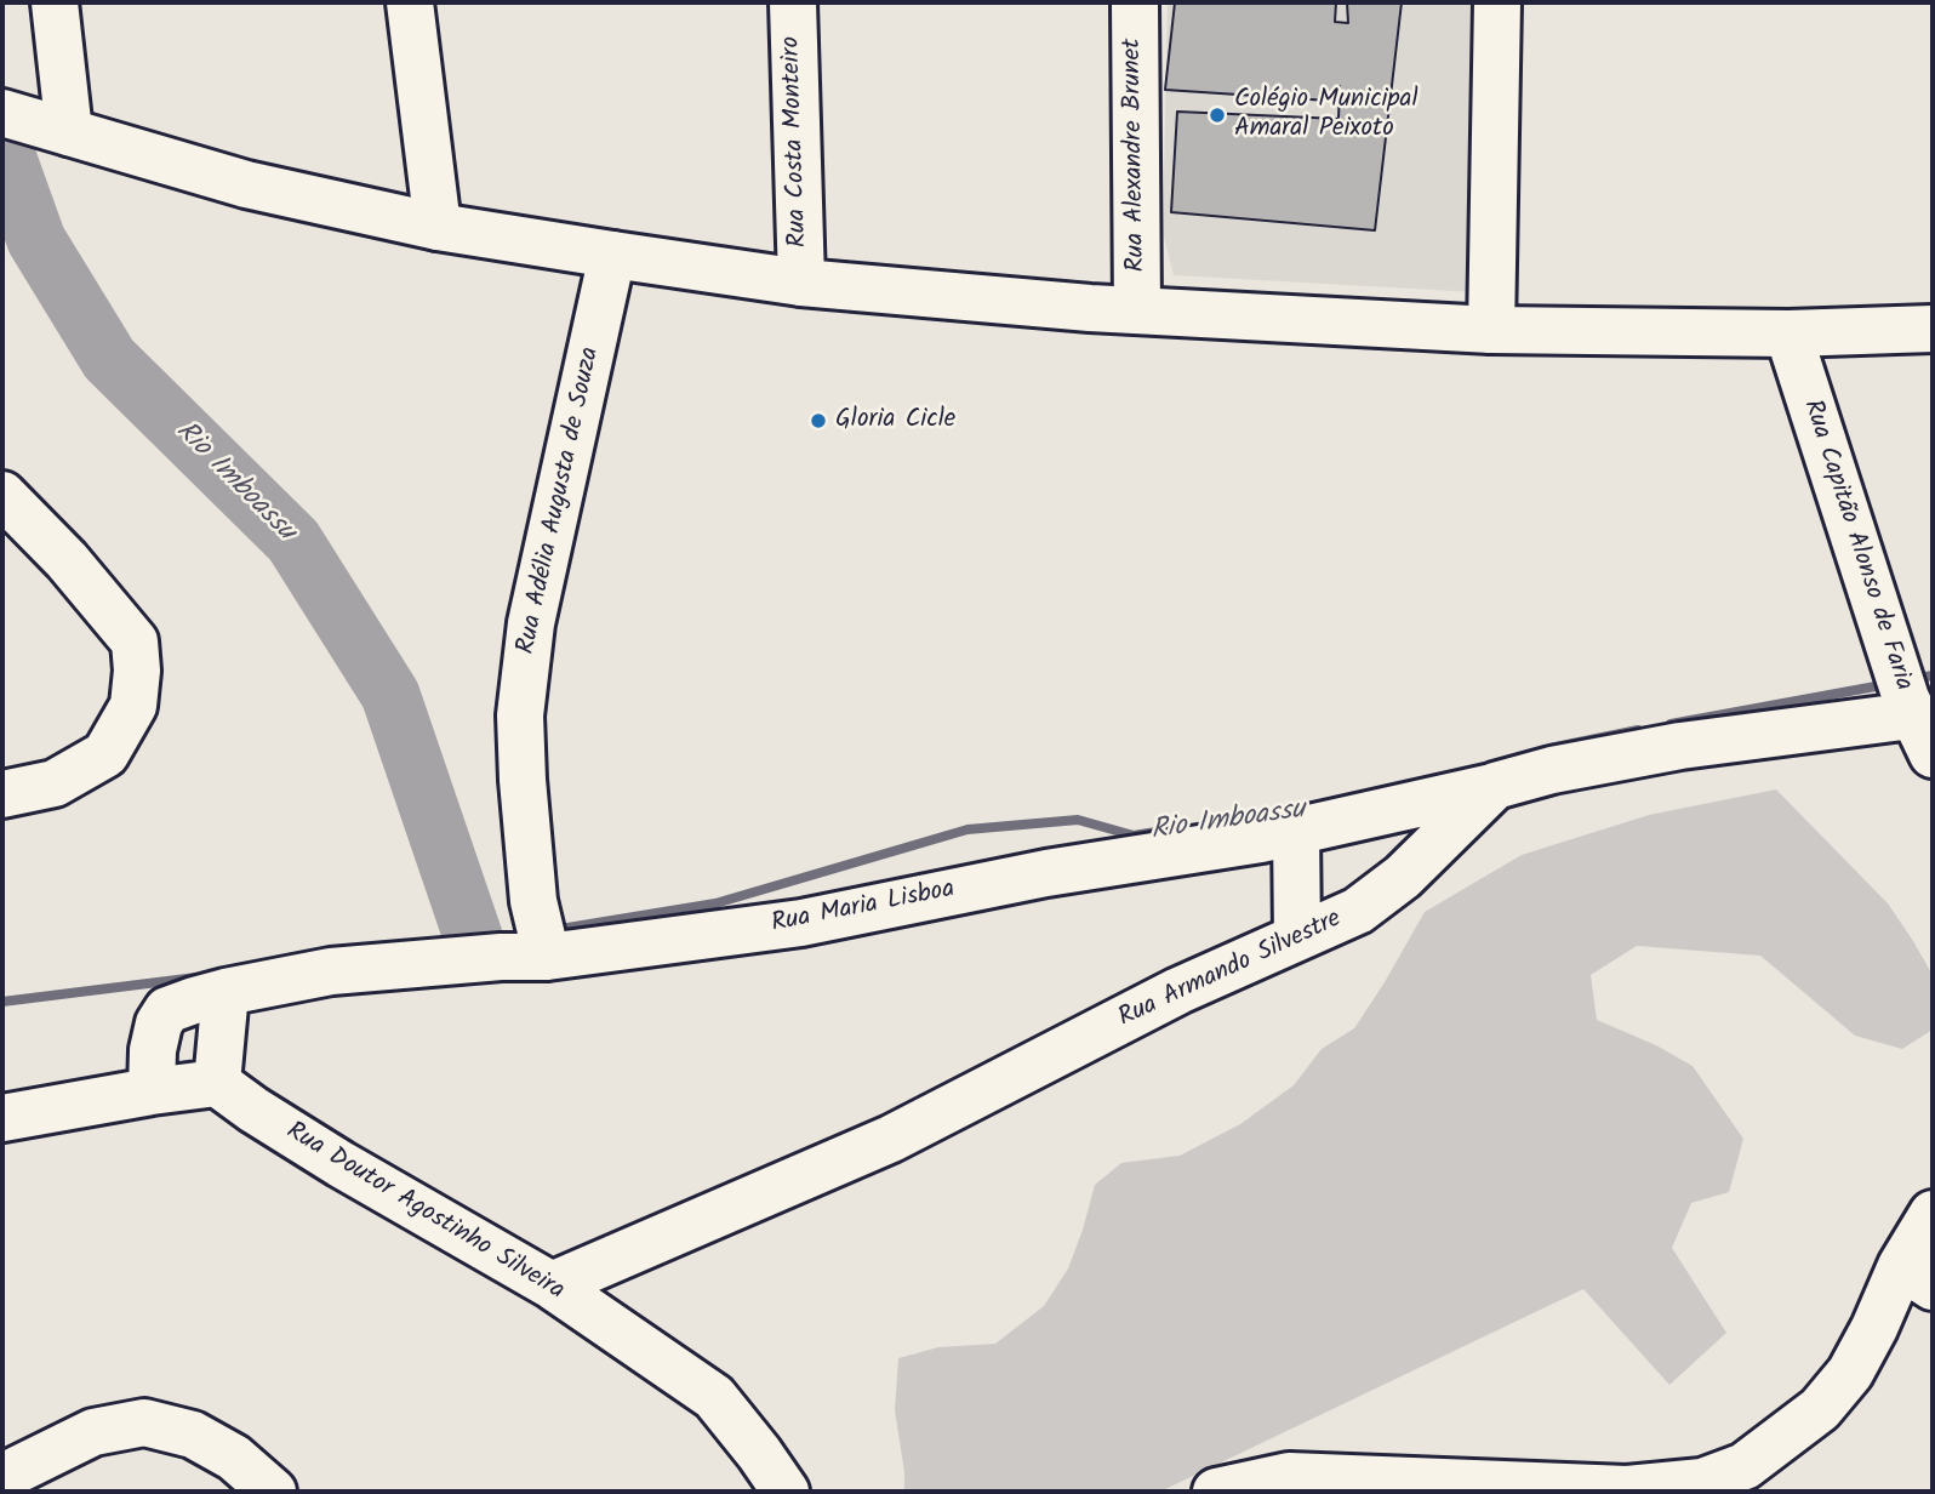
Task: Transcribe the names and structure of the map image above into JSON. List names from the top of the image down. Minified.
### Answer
{"streets":{"street":["Rua Costa Monteiro","Rua Alexandre Brunet","Rua Adélia Augusta de Souza","Rua Capitão Alonso de Faria","Rua Maria Lisboa","Rua Armando Silvestre","Rua Doutor Agostinho Silveira"]},"crossings":[["Rua Adélia Augusta de Souza","Rua Maria Lisboa"],["Rua Capitão Alonso de Faria","Rua Armando Silvestre"],["Rua Maria Lisboa","Rua Armando Silvestre"],["Rua Armando Silvestre","Rua Doutor Agostinho Silveira"]],"water":["Rio Imboassu"],"places":["Colégio Municipal Amaral Peixoto","Gloria Cicle"]}
